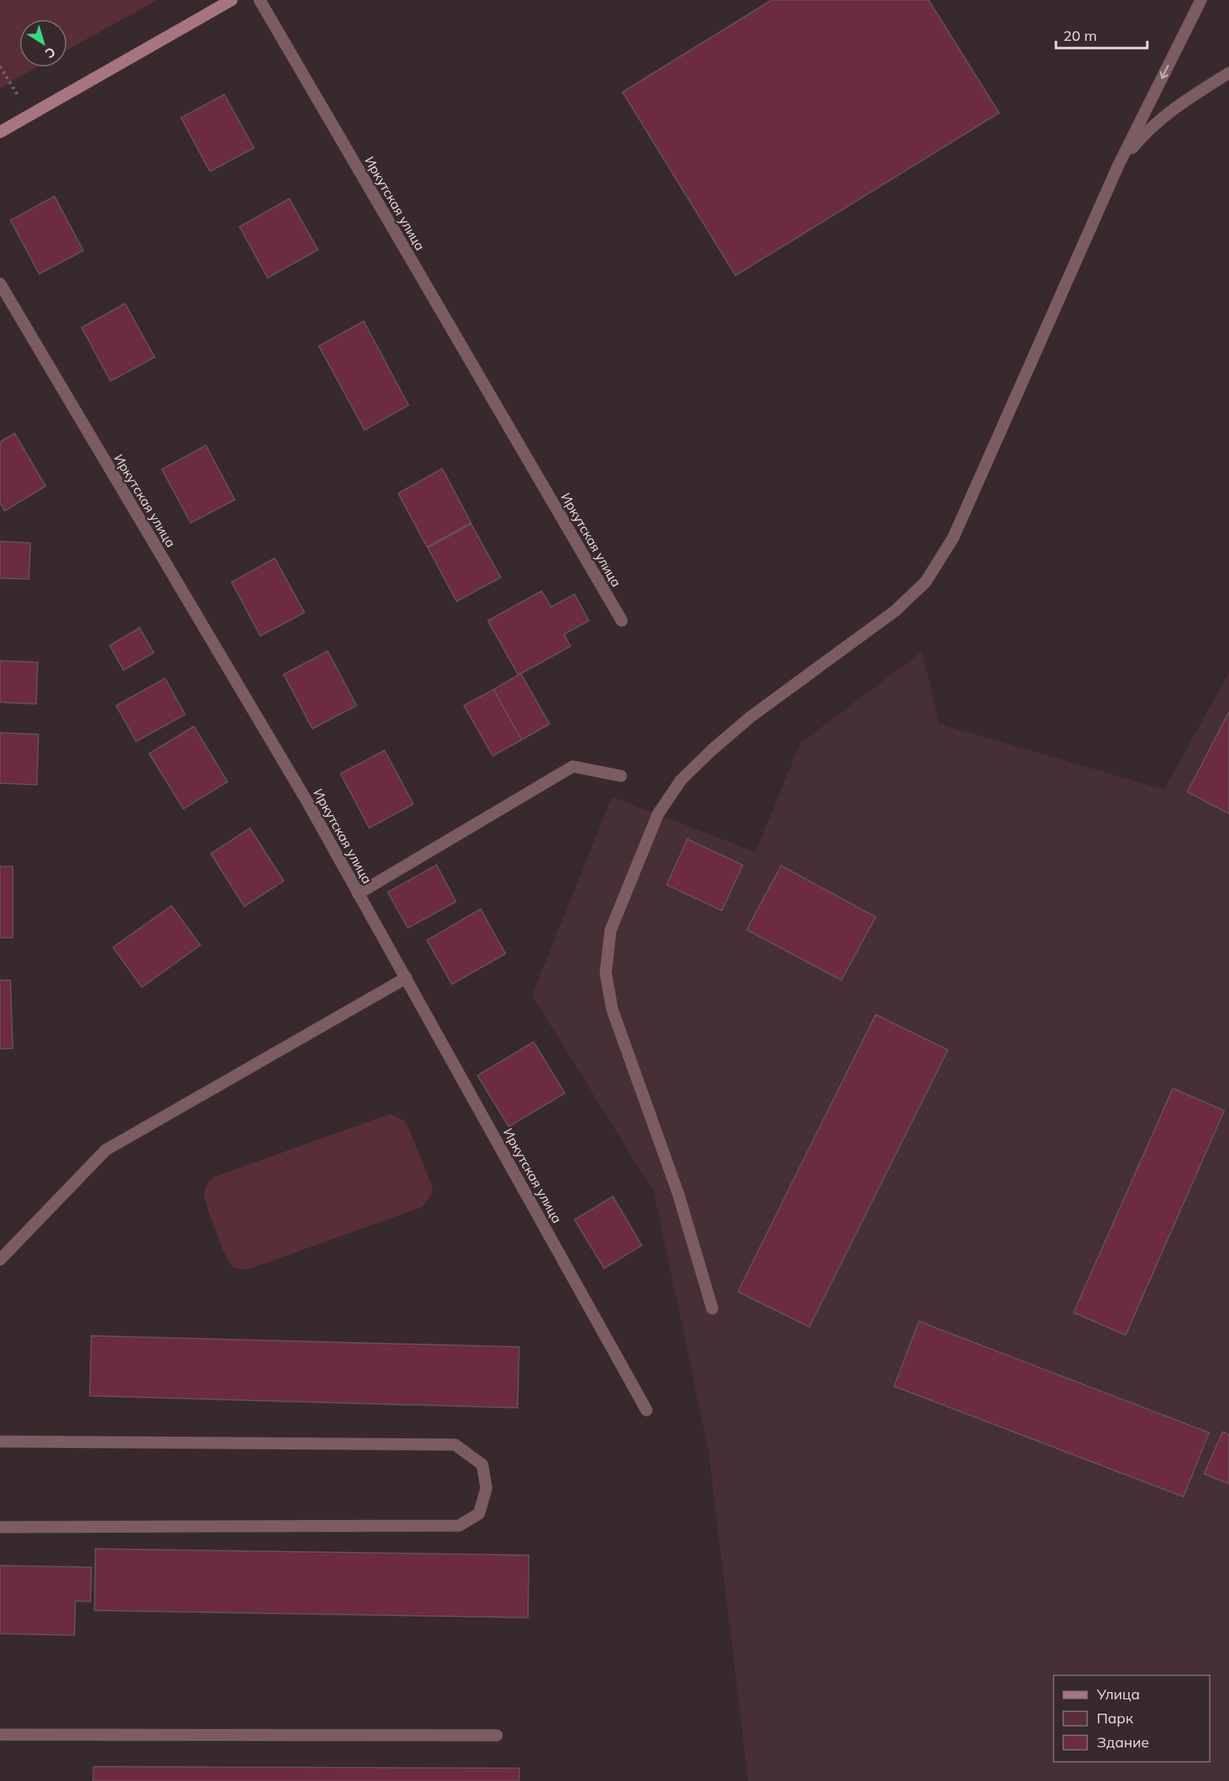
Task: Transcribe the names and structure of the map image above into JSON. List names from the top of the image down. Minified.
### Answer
{"streets":{"street":["Иркутская улица"]},"legend":["Улица","Парк","Здание"],"scale_bar":"20 m","north":"bottom right"}
